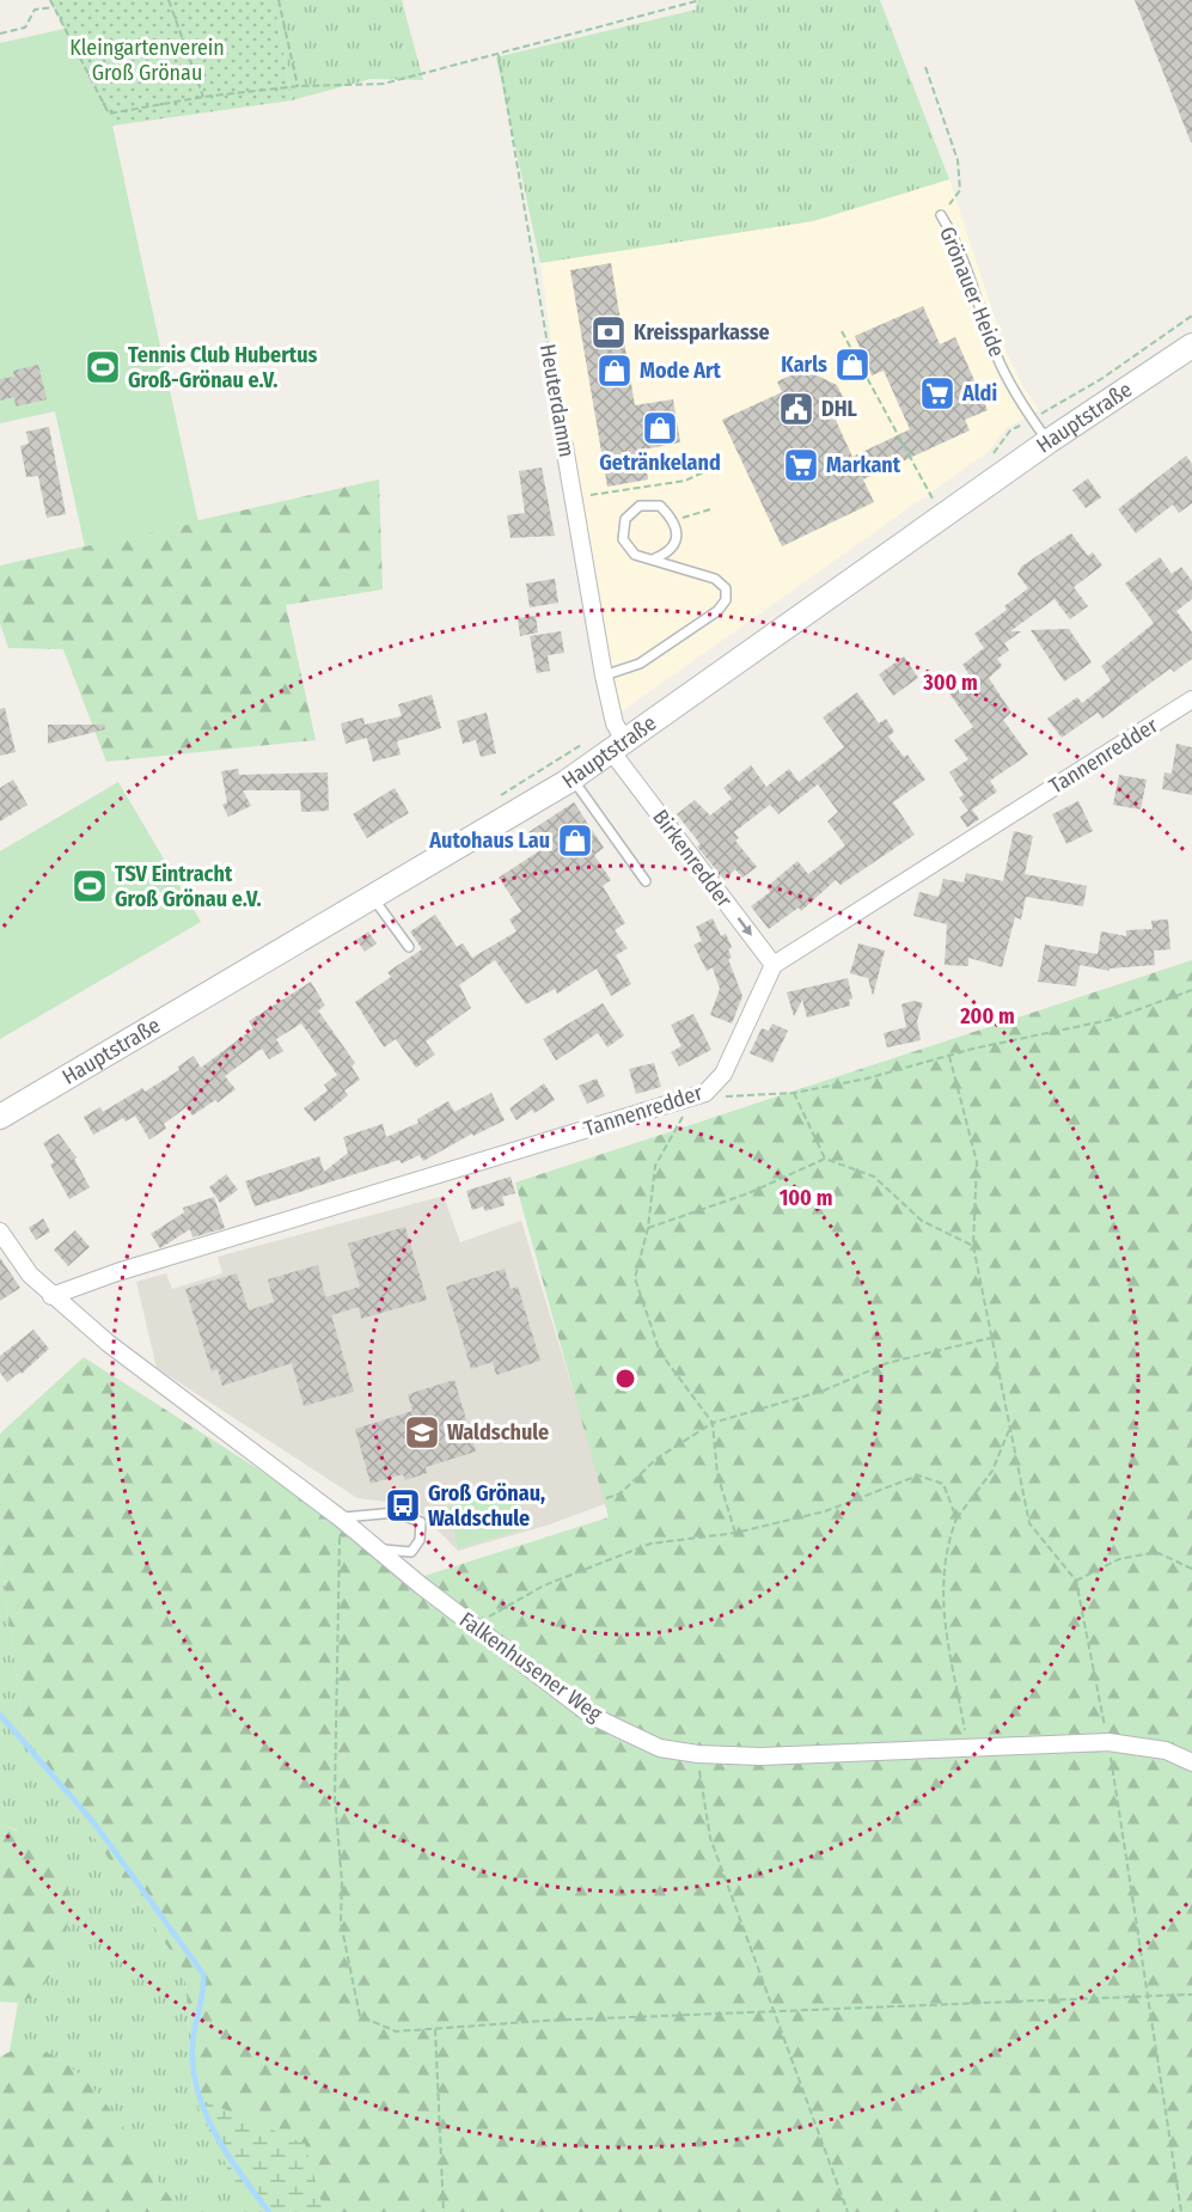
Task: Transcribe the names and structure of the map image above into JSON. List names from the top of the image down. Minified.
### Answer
{"streets":{"main road":["Hauptstraße"],"street":["Heuterdamm","Tannenredder","Birkenredder","Falkenhusener Weg"],"lane":["Grönauer Heide"]},"crossings":[["Grönauer Heide","Hauptstraße"],["Heuterdamm","Hauptstraße"],["Heuterdamm","Birkenredder"],["Hauptstraße","Birkenredder"],["Tannenredder","Birkenredder"],["Tannenredder","Falkenhusener Weg"]],"one_way":["Birkenredder"],"parks":["Kleingartenverein Groß Grönau"],"places":{"bank":["Kreissparkasse"],"shop":["Karls","Mode Art","Getränkeland","Autohaus Lau"],"sports":["Tennis Club Hubertus Groß-Grönau e.V.","TSV Eintracht Groß Grönau e.V."],"supermarket":["Aldi","Markant"],"public building":["DHL"],"school or university":["Waldschule"],"bus stop":["Groß Grönau, Waldschule"]},"rings":["300 m","200 m","100 m"]}
